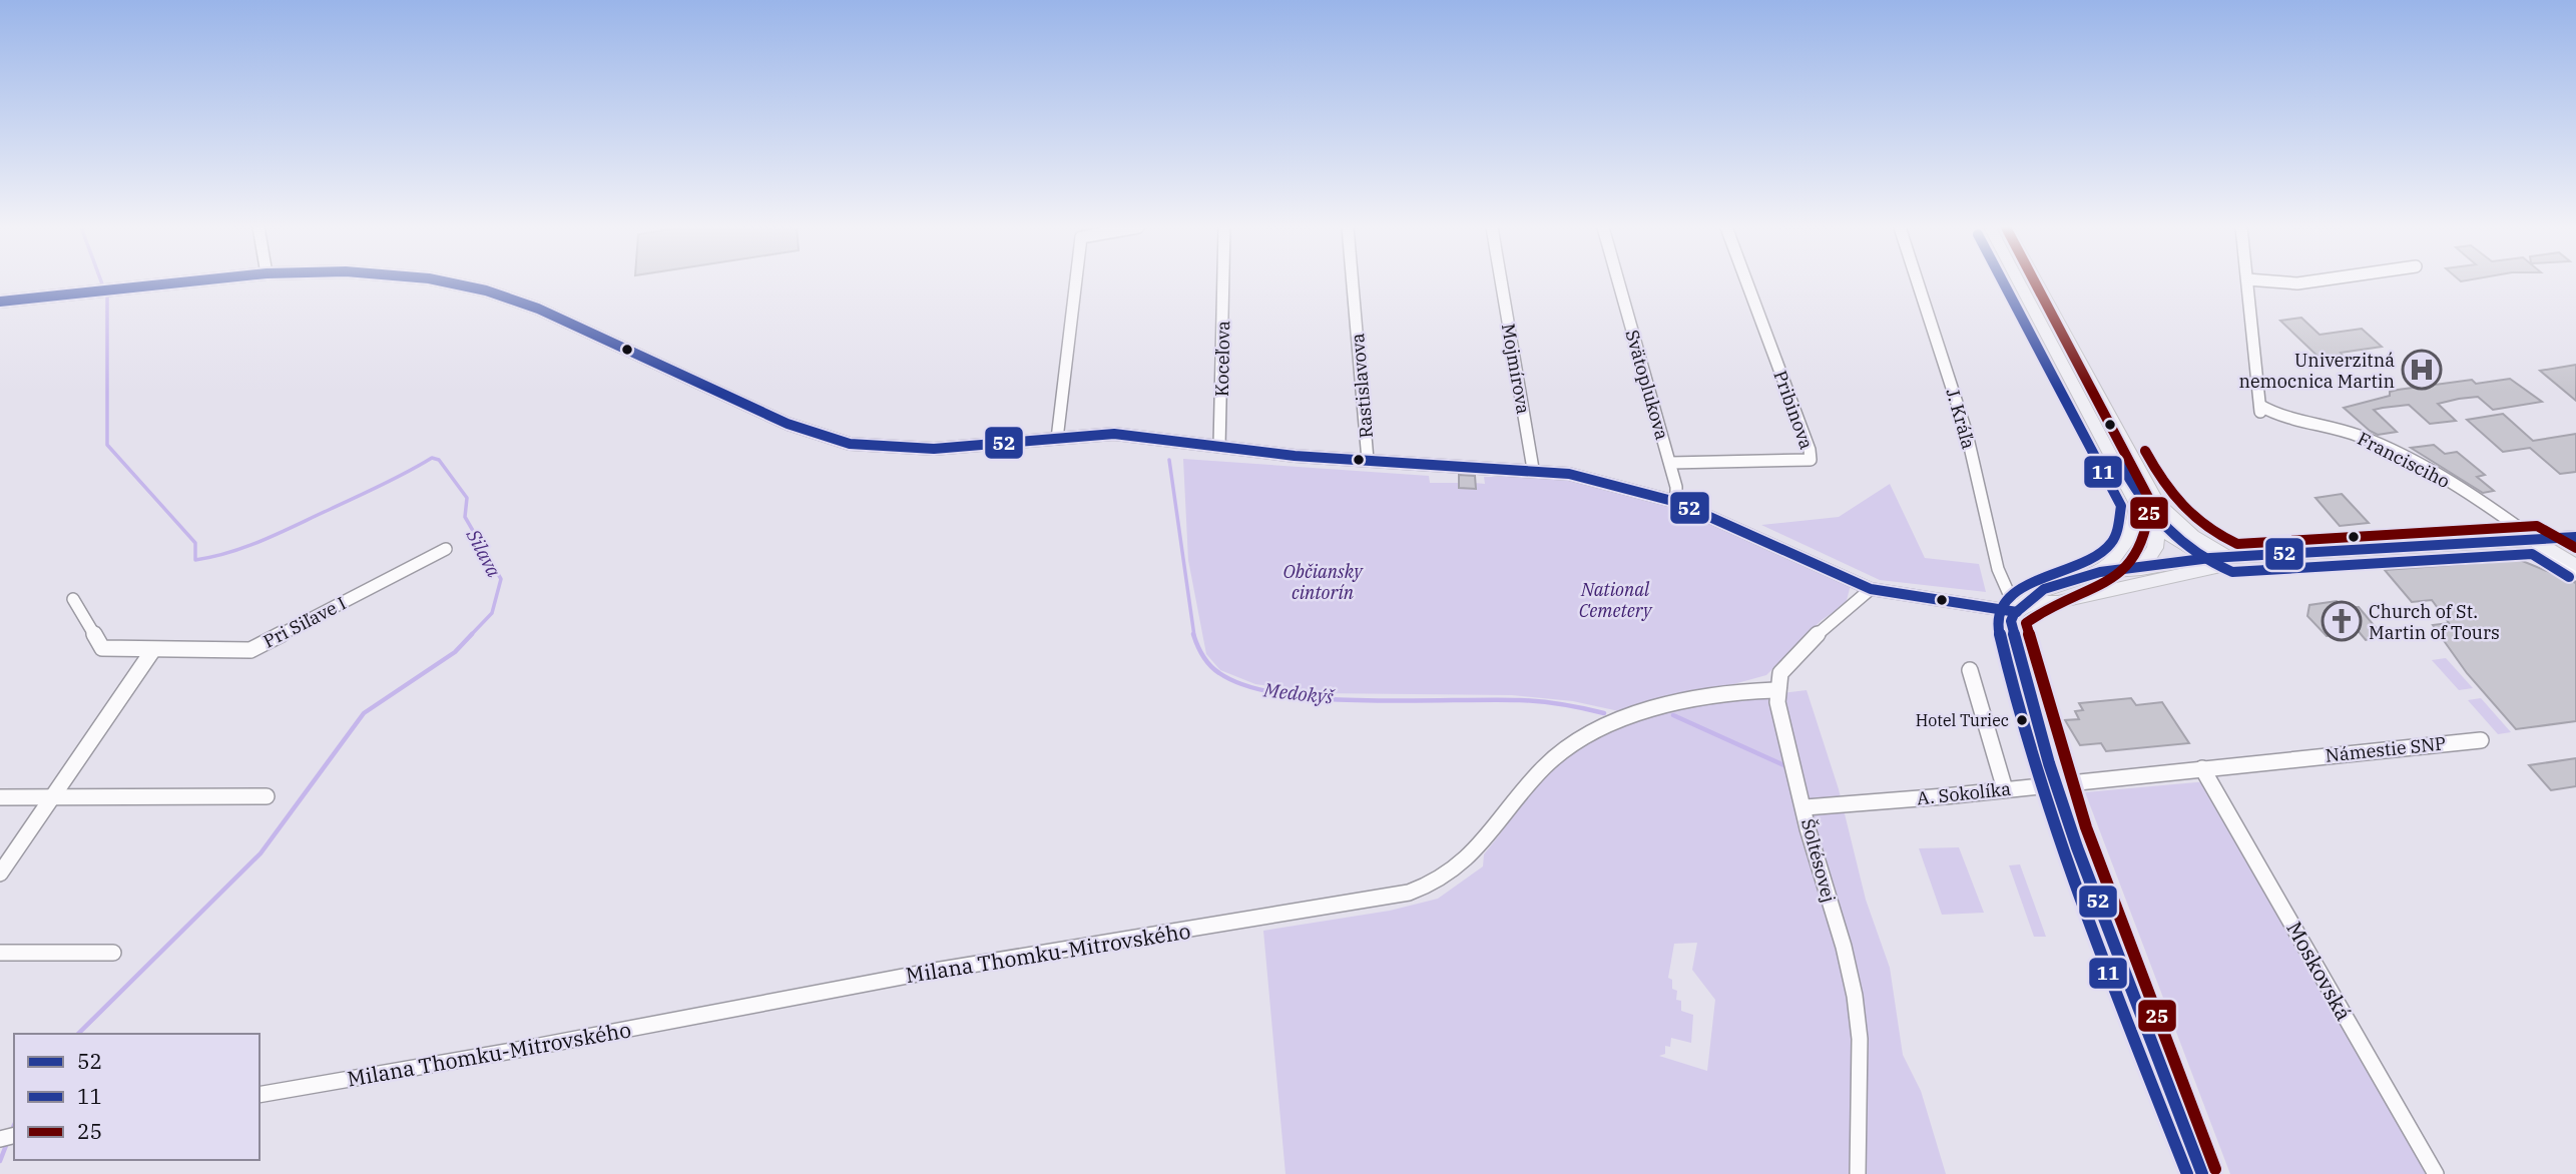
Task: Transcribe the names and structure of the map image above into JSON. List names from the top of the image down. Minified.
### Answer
{"streets":{"street":["Koceľova","Mojmírova","Svätoplukova","Rastislavova","Pribinova","J. Kráľa","Francisciho","Pri Siľave I","Námestie SNP","A. Sokolíka","Šoltésovej","Milana Thomku-Mitrovského","Moskovská"]},"crossings":[["Svätoplukova","Pribinova"],["Námestie SNP","A. Sokolíka"],["A. Sokolíka","Šoltésovej"],["A. Sokolíka","Moskovská"],["Šoltésovej","Milana Thomku-Mitrovského"]],"water":["Silava","Medokýš"],"parks":["Občiansky cintorín","National Cemetery"],"places":{"hospital":["Univerzitná nemocnica Martin"],"church":["Church of St. Martin of Tours"],"other":["Hotel Turiec"]},"lines":["transit line 52","transit line 11","transit line 25"],"legend":["52","11","25"]}
